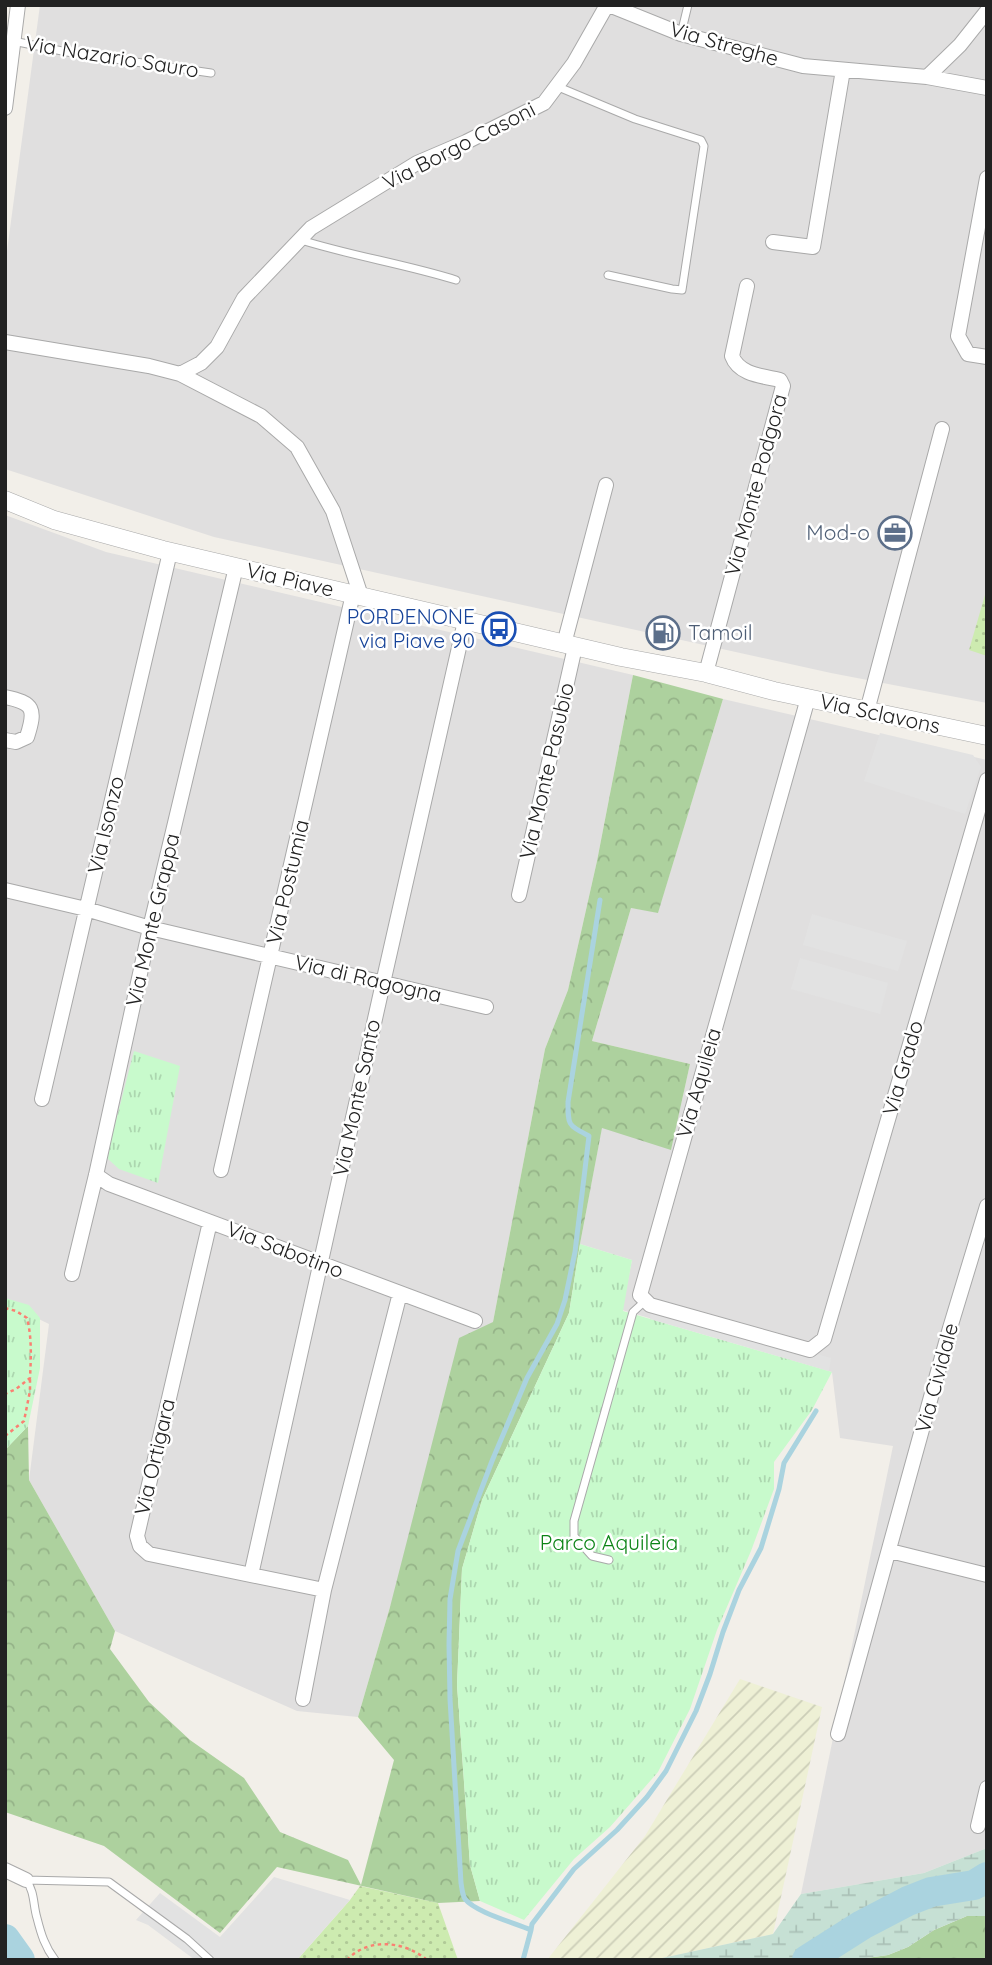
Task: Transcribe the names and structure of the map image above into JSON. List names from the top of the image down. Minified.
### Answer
{"streets":{"street":["Via Streghe","Via Nazario Sauro","Via Borgo Casoni","Via Monte Podgora","Via Piave","Via Sclavons","Via Monte Pasubio","Via Isonzo","Via Postumia","Via Monte Grappa","Via di Ragogna","Via Grado","Via Aquileia","Via Monte Santo","Via Sabotino","Via Cividale","Via Ortigara"]},"crossings":[["Via Streghe","Via Borgo Casoni"],["Via Monte Podgora","Via Piave"],["Via Piave","Via Sclavons"],["Via Piave","Via Monte Pasubio"],["Via Piave","Via Isonzo"],["Via Piave","Via Postumia"],["Via Piave","Via Monte Grappa"],["Via Piave","Via Monte Santo"],["Via Sclavons","Via Aquileia"],["Via Isonzo","Via di Ragogna"],["Via Postumia","Via di Ragogna"],["Via Monte Grappa","Via di Ragogna"],["Via Monte Grappa","Via Sabotino"],["Via di Ragogna","Via Monte Santo"],["Via Grado","Via Aquileia"],["Via Monte Santo","Via Sabotino"],["Via Monte Santo","Via Ortigara"],["Via Sabotino","Via Ortigara"]],"parks":["Parco Aquileia"],"places":{"office":["Mod-o"],"bus stop":["PORDENONE via Piave 90"],"fuel station":["Tamoil"]}}
